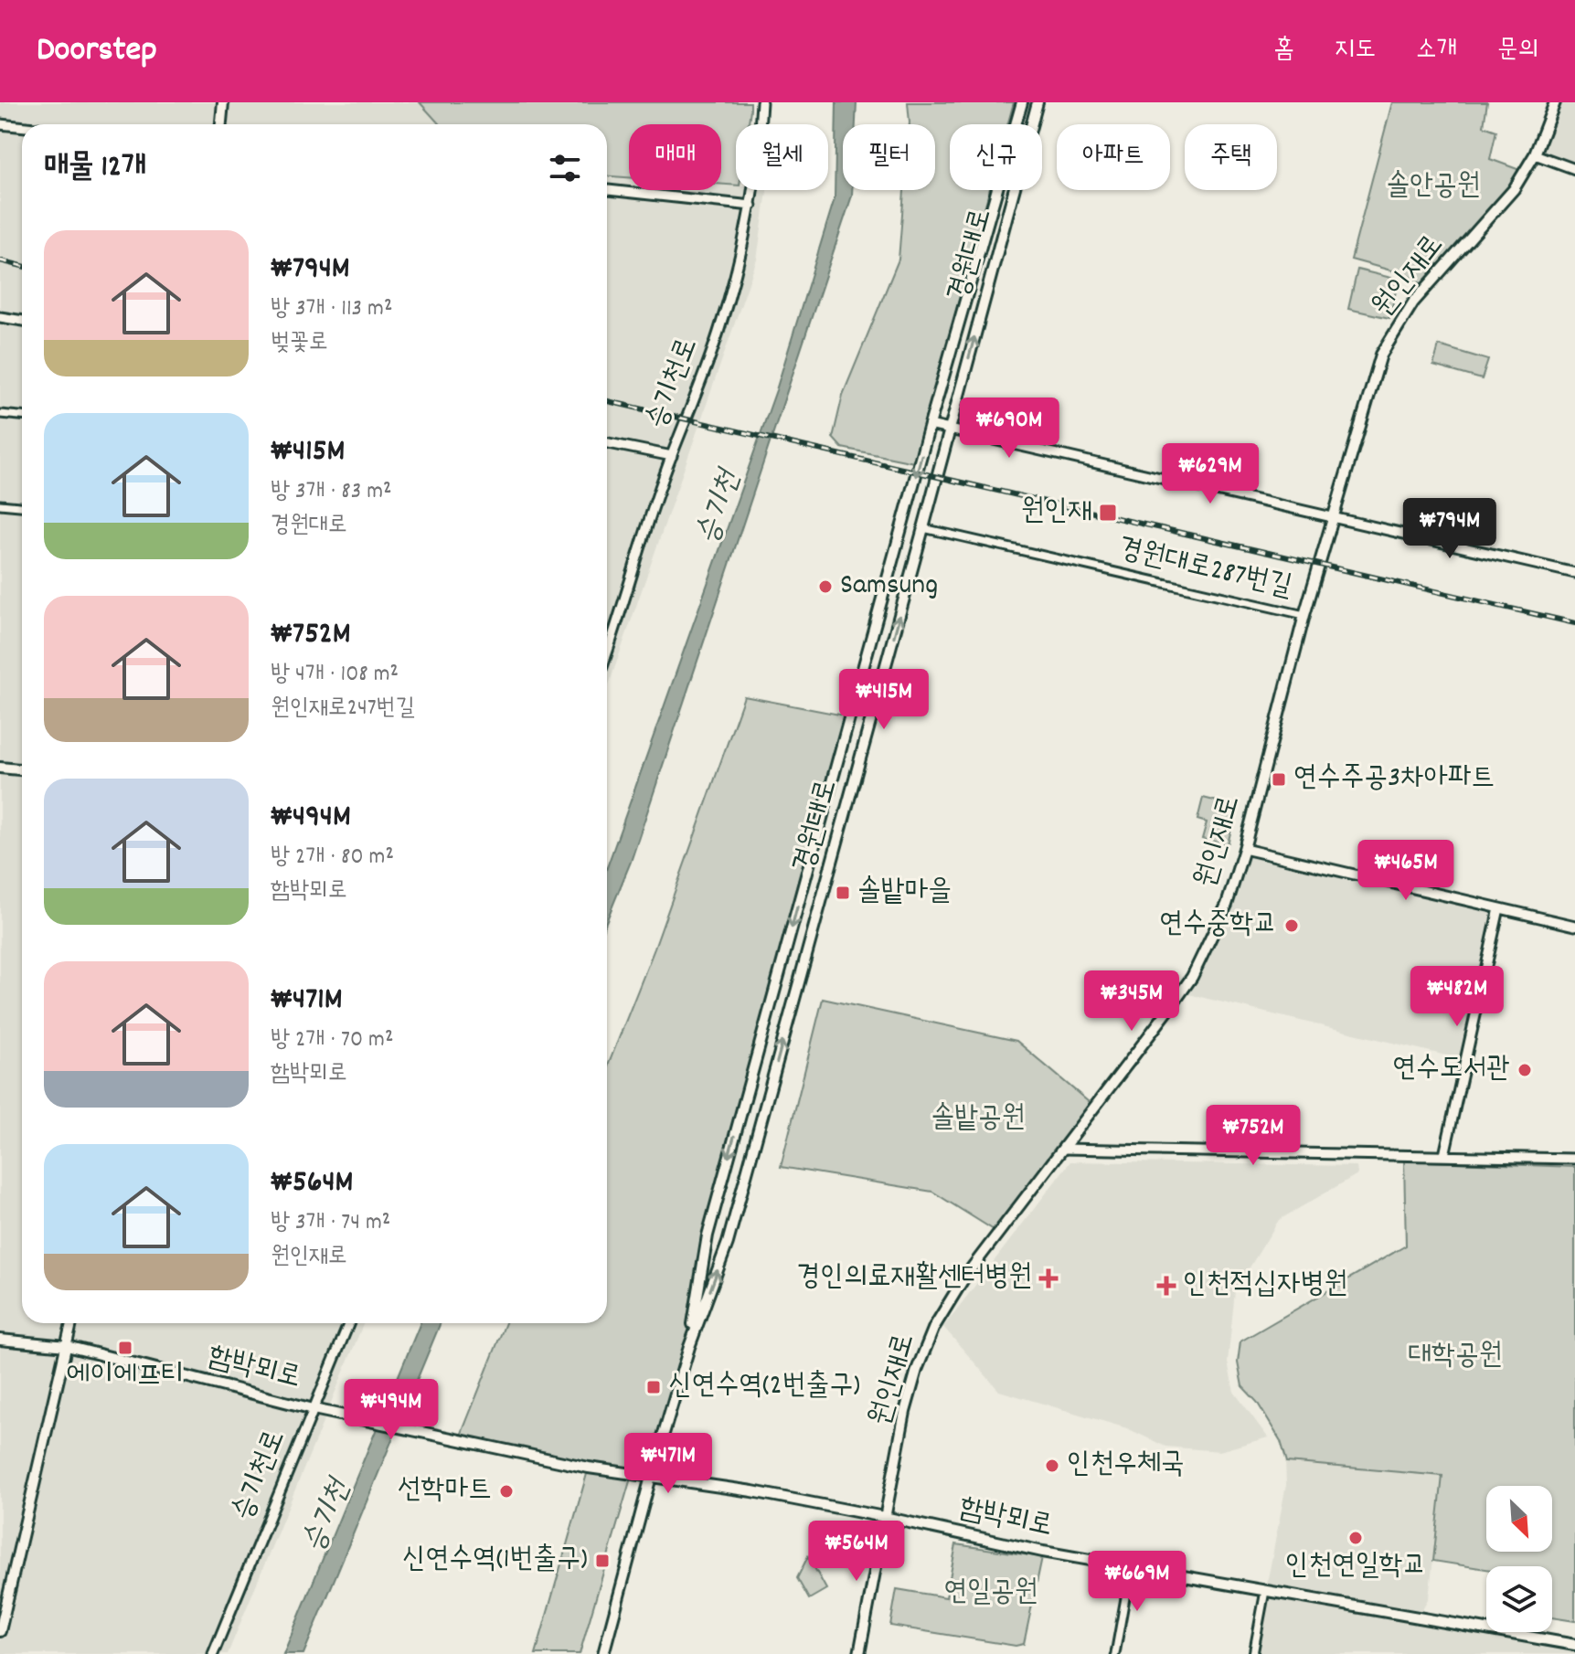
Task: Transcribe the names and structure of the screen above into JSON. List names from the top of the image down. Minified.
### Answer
{"streets":{"main road":["경원대로","원인재로","함박뫼로"],"street":["승기천로","경원대로287번길"]},"crossings":[["경원대로","경원대로287번길"],["경원대로","함박뫼로"],["원인재로","경원대로287번길"],["원인재로","함박뫼로"],["승기천로","함박뫼로"]],"water":["승기천"],"parks":["솔안공원","솔밭공원","대학공원","연일공원"],"places":{"transit":["원인재","연수주공3차아파트","솔밭마을","에이에프티","신연수역(2번출구)","신연수역(1번출구)"],"other":["Samsung","연수중학교","연수도서관","인천우체국","선학마트","인천연일학교"],"health":["경인의료재활센터병원","인천적십자병원"]},"north":"bottom right","page":{"header":"Doorstep","nav":["홈","지도","소개","문의"],"chip":["매매","월세","필터","신규","아파트","주택"],"heading":"매물 12개","list":[{"name":"₩794M","note":"방 3개 · 113 m² · 벚꽃로"},{"name":"₩415M","note":"방 3개 · 83 m² · 경원대로"},{"name":"₩752M","note":"방 4개 · 108 m² · 원인재로247번길"},{"name":"₩494M","note":"방 2개 · 80 m² · 함박뫼로"},{"name":"₩471M","note":"방 2개 · 70 m² · 함박뫼로"},{"name":"₩564M","note":"방 3개 · 74 m² · 원인재로"}],"price":["₩690M","₩629M","₩794M","₩415M","₩465M","₩482M","₩345M","₩752M","₩494M","₩471M","₩564M","₩669M"]}}
